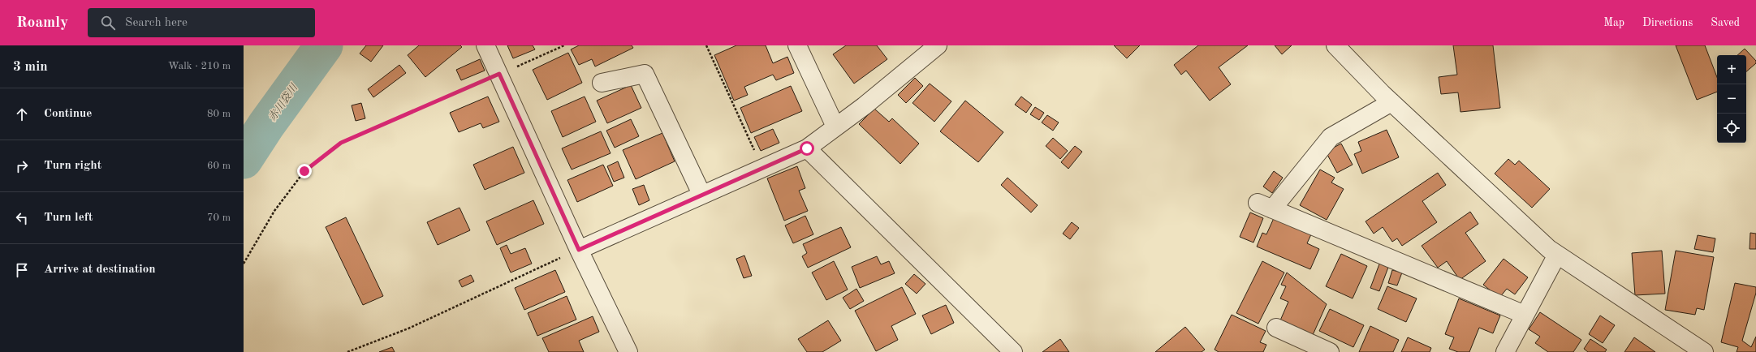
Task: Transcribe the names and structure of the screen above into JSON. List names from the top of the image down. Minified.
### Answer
{"water":["赤川袋川"],"page":{"header":"Roamly","search":"Search here","nav":["Map","Directions","Saved"],"heading":["3 min","Walk · 210 m"],"map_buttons":["+","−"],"list":[["Continue","80 m"],["Turn right","60 m"],["Turn left","70 m"],"Arrive at destination"]}}
